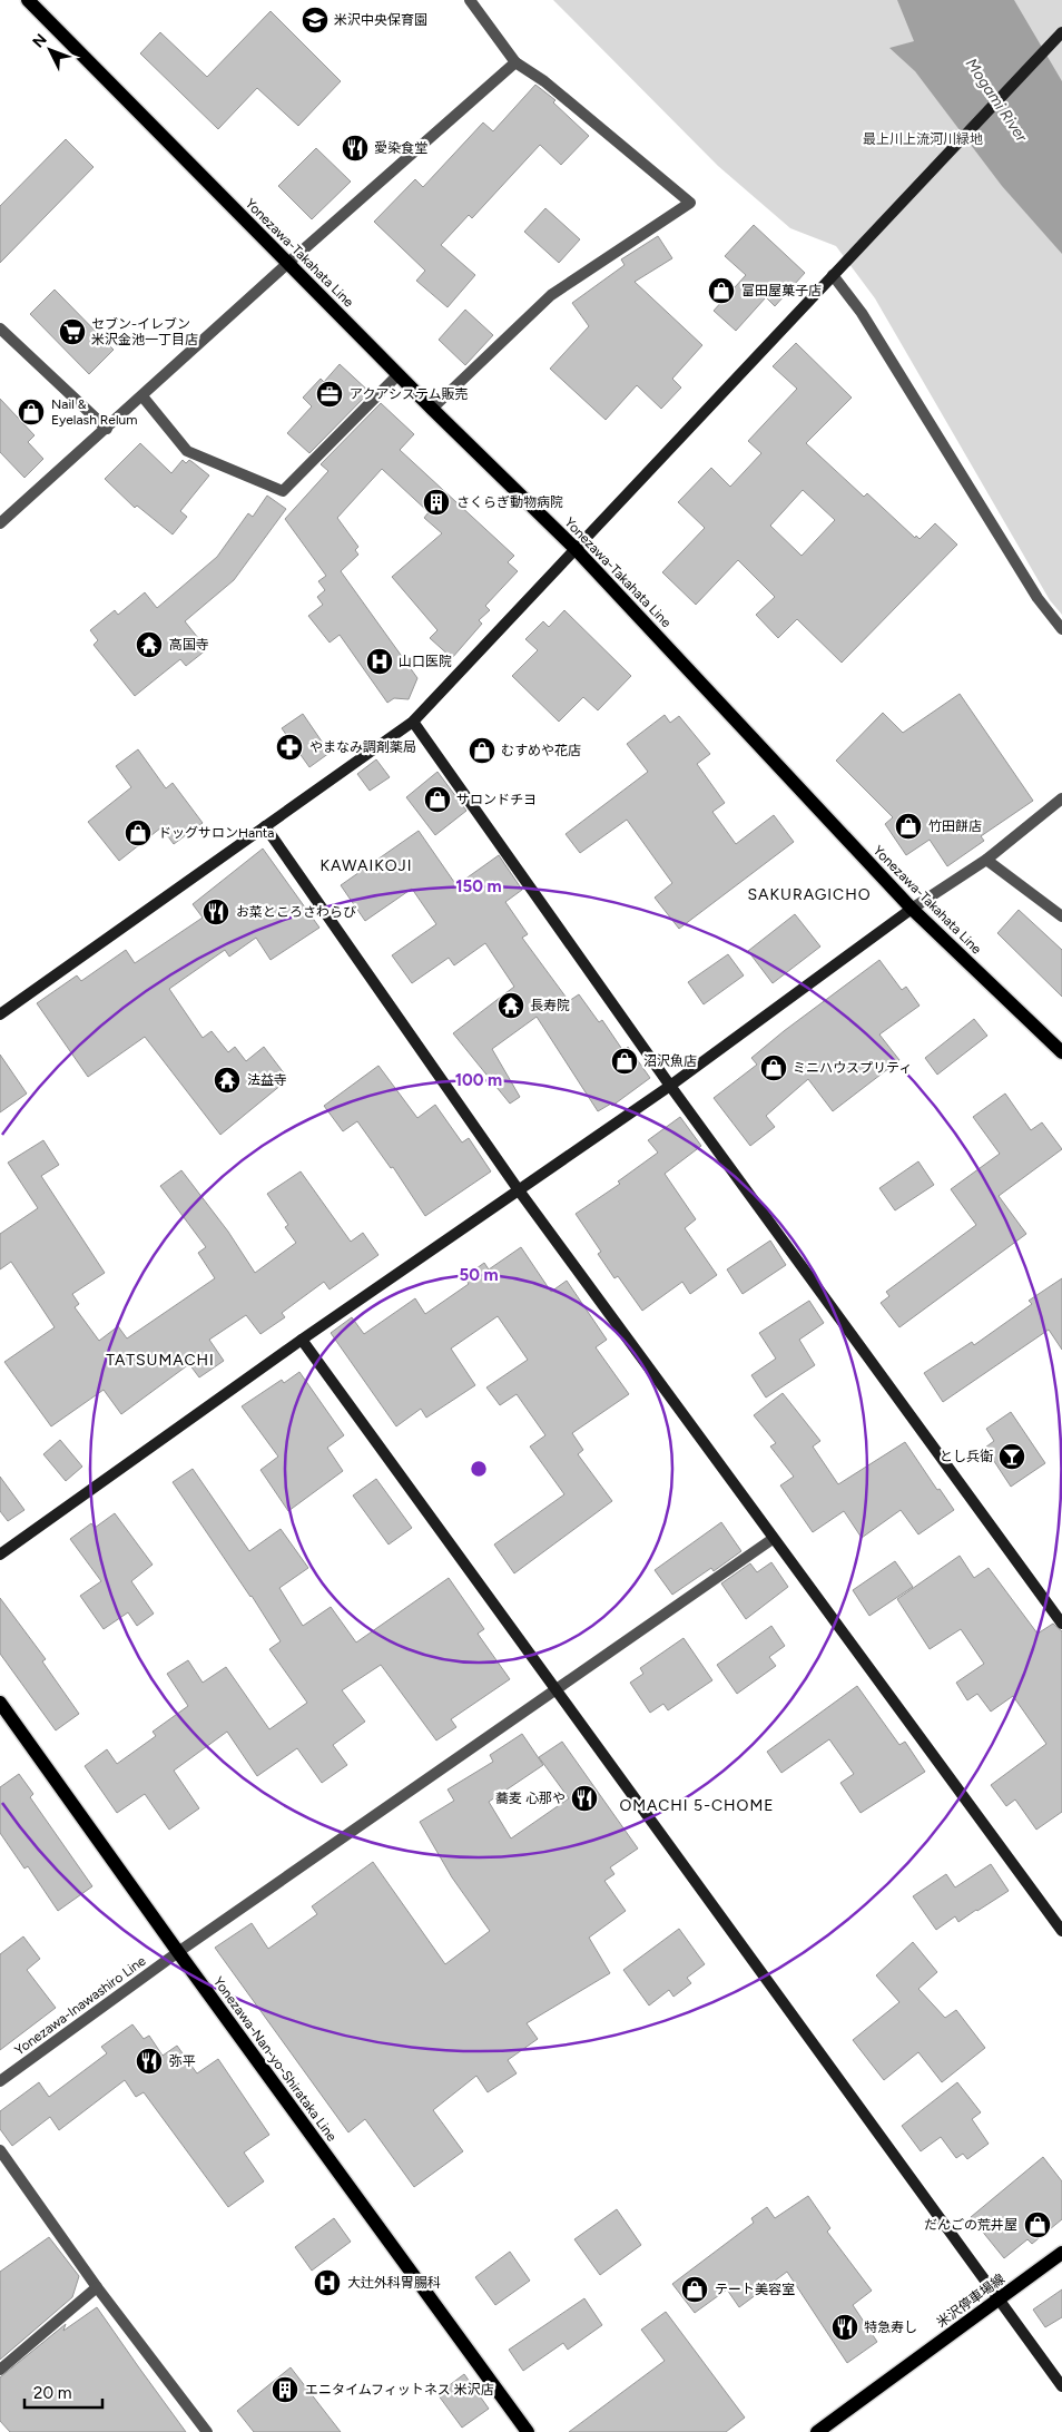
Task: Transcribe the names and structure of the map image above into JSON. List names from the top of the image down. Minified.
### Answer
{"streets":{"main road":["Yonezawa-Takahata Line","Yonezawa-Nan-yo-Shirataka Line","米沢停車場線"],"street":["Yonezawa-Inawashiro Line"]},"crossings":[["Yonezawa-Inawashiro Line","Yonezawa-Nan-yo-Shirataka Line"]],"districts":["KAWAIKOJI","SAKURAGICHO","TATSUMACHI","OMACHI 5-CHOME"],"water":["Mogami River"],"parks":["最上川上流河川緑地"],"places":{"school or university":["米沢中央保育園"],"restaurant":["愛染食堂","お菜ところさわらび","蕎麦 心那や","弥平","特急寿し"],"shop":["富田屋菓子店","Nail & Eyelash Relum","むすめや花店","サロンドチヨ","竹田餅店","ドッグサロンHanta","沼沢魚店","ミニハウスプリティ","だんごの荒井屋","テート美容室"],"supermarket":["セブン-イレブン 米沢金池一丁目店"],"office":["アクアシステム販売"],"building":["さくらぎ動物病院","エニタイムフィットネス 米沢店"],"temple":["高国寺","長寿院","法益寺"],"hospital":["山口医院","大辻外科胃腸科"],"pharmacy":["やまなみ調剤薬局"],"bar":["とし兵衛"]},"scale_bar":"20 m","north":"top left","rings":["150 m","100 m","50 m"]}
